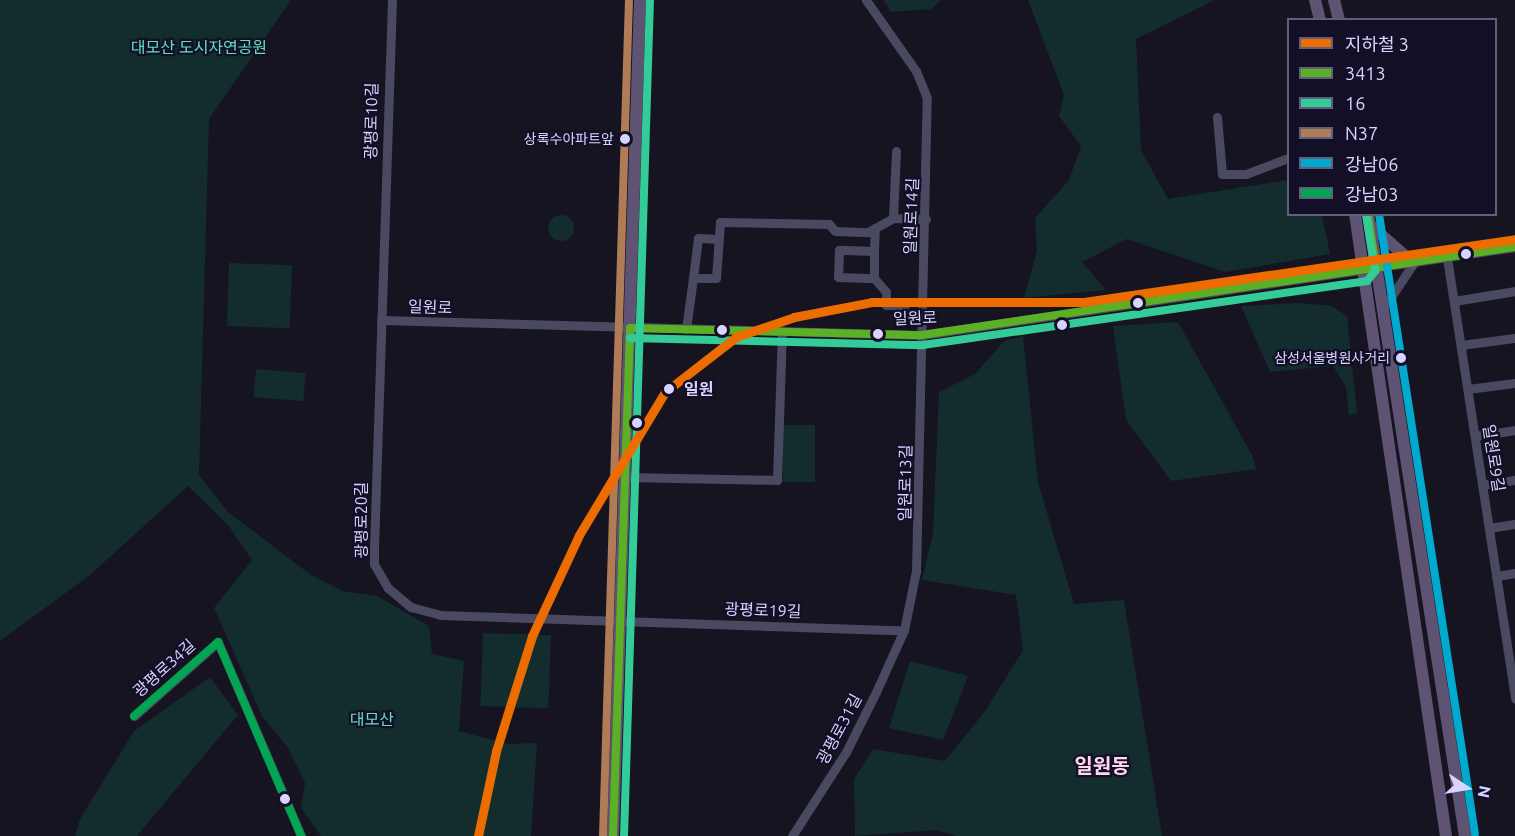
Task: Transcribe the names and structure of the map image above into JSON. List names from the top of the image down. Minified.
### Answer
{"streets":{"street":["광평로10길","일원로14길","일원로","일원로9길","일원로13길","광평로20길","광평로19길","광평로34길","광평로31길"]},"crossings":[["광평로10길","광평로20길"],["일원로14길","일원로"],["일원로14길","일원로13길"],["일원로","일원로9길"],["일원로","일원로13길"],["일원로","광평로20길"],["일원로13길","광평로19길"],["일원로13길","광평로31길"],["광평로20길","광평로19길"],["광평로19길","광평로31길"]],"districts":["일원동"],"parks":["대모산 도시자연공원","대모산"],"places":["상록수아파트앞","삼성서울병원사거리","일원"],"lines":["transit line 16","transit line N37","transit line 3413","transit line 강남06","metro line 3","transit line 강남03"],"legend":["지하철 3","3413","16","N37","강남06","강남03"],"north":"right"}
